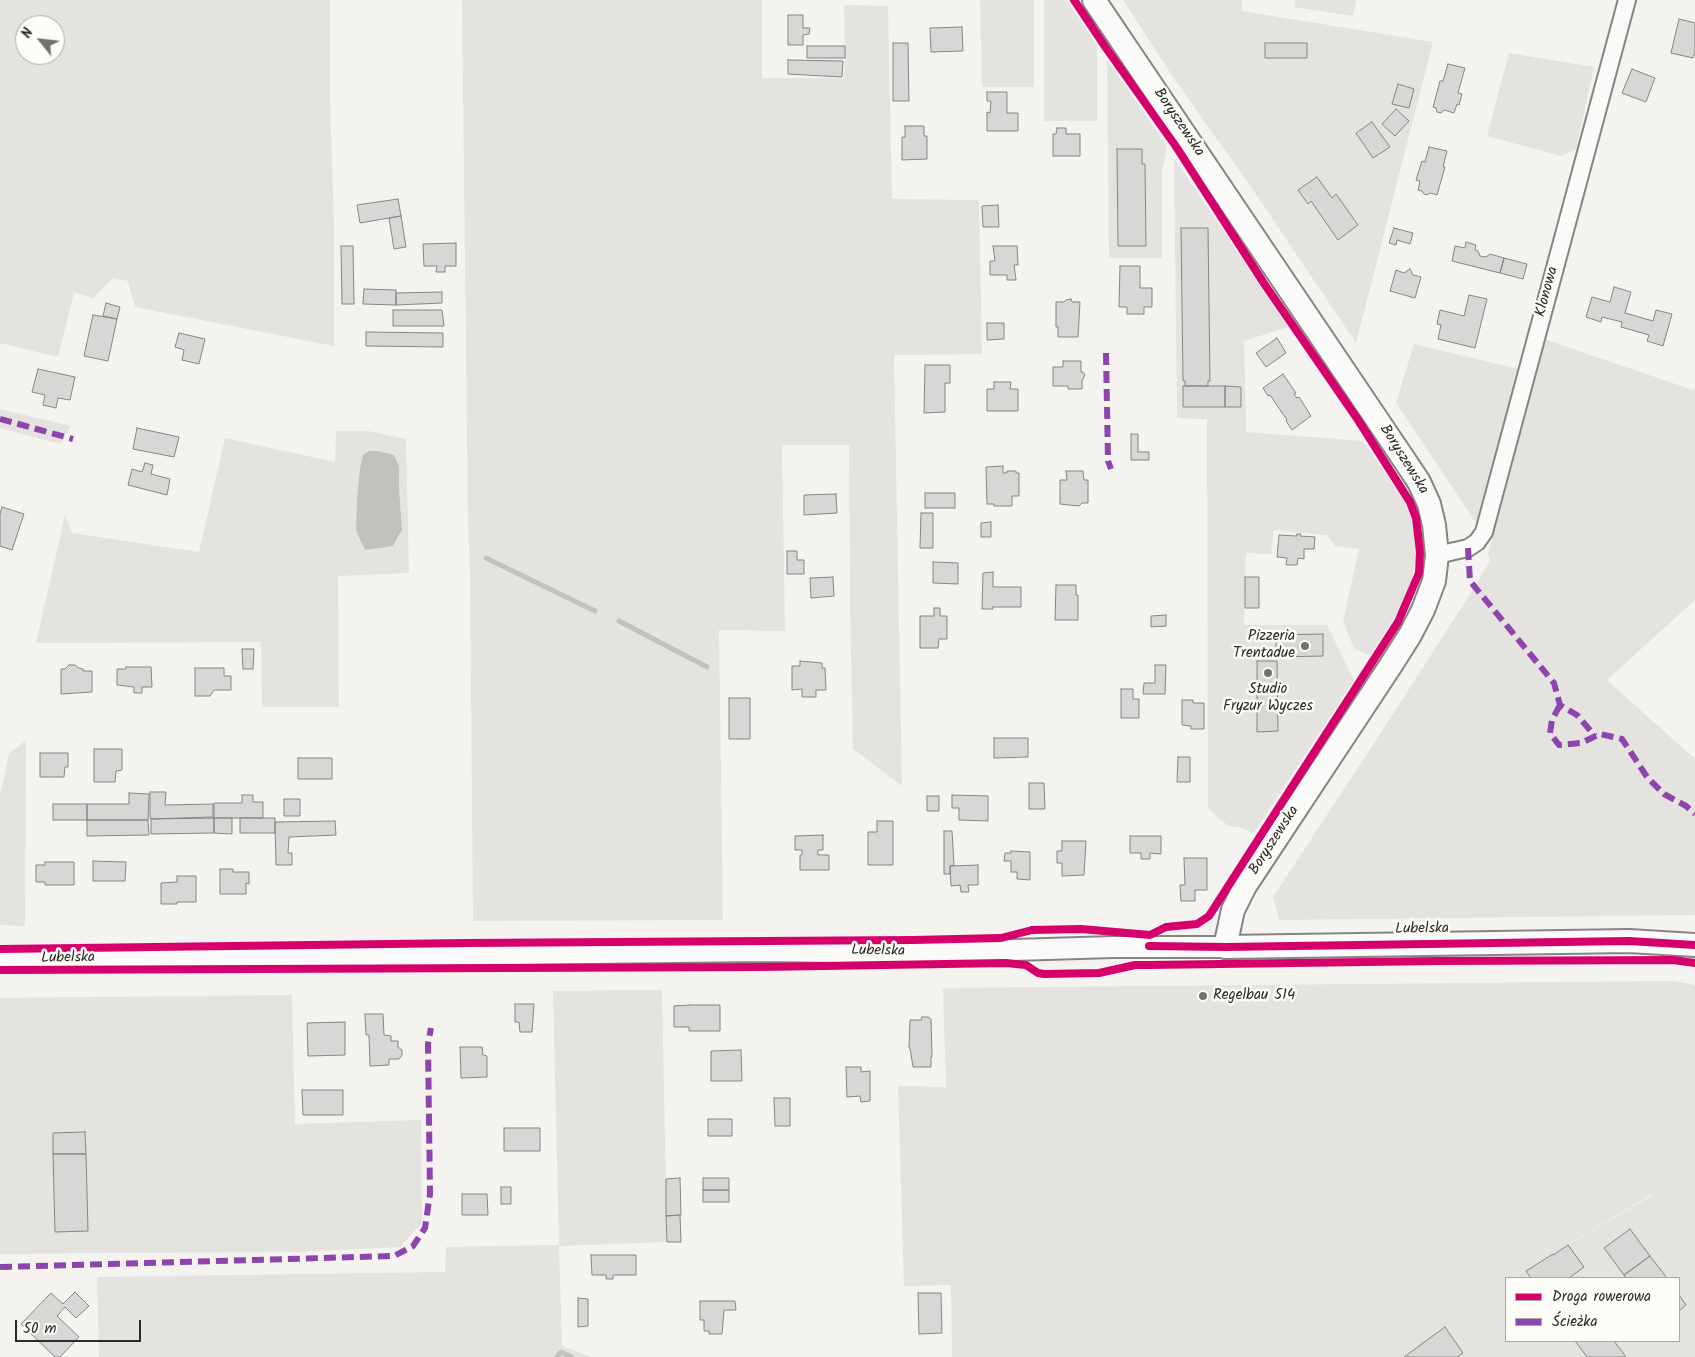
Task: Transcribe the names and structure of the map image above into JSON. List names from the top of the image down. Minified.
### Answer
{"streets":{"main road":["Boryszewska","Lubelska"],"street":["Klonowa"]},"crossings":[["Boryszewska","Klonowa"],["Boryszewska","Lubelska"]],"places":["Pizzeria Trentadue","Studio Fryzur Wyczes","Regelbau 514"],"legend":["Droga rowerowa","Ścieżka"],"scale_bar":"50 m","north":"top left"}
